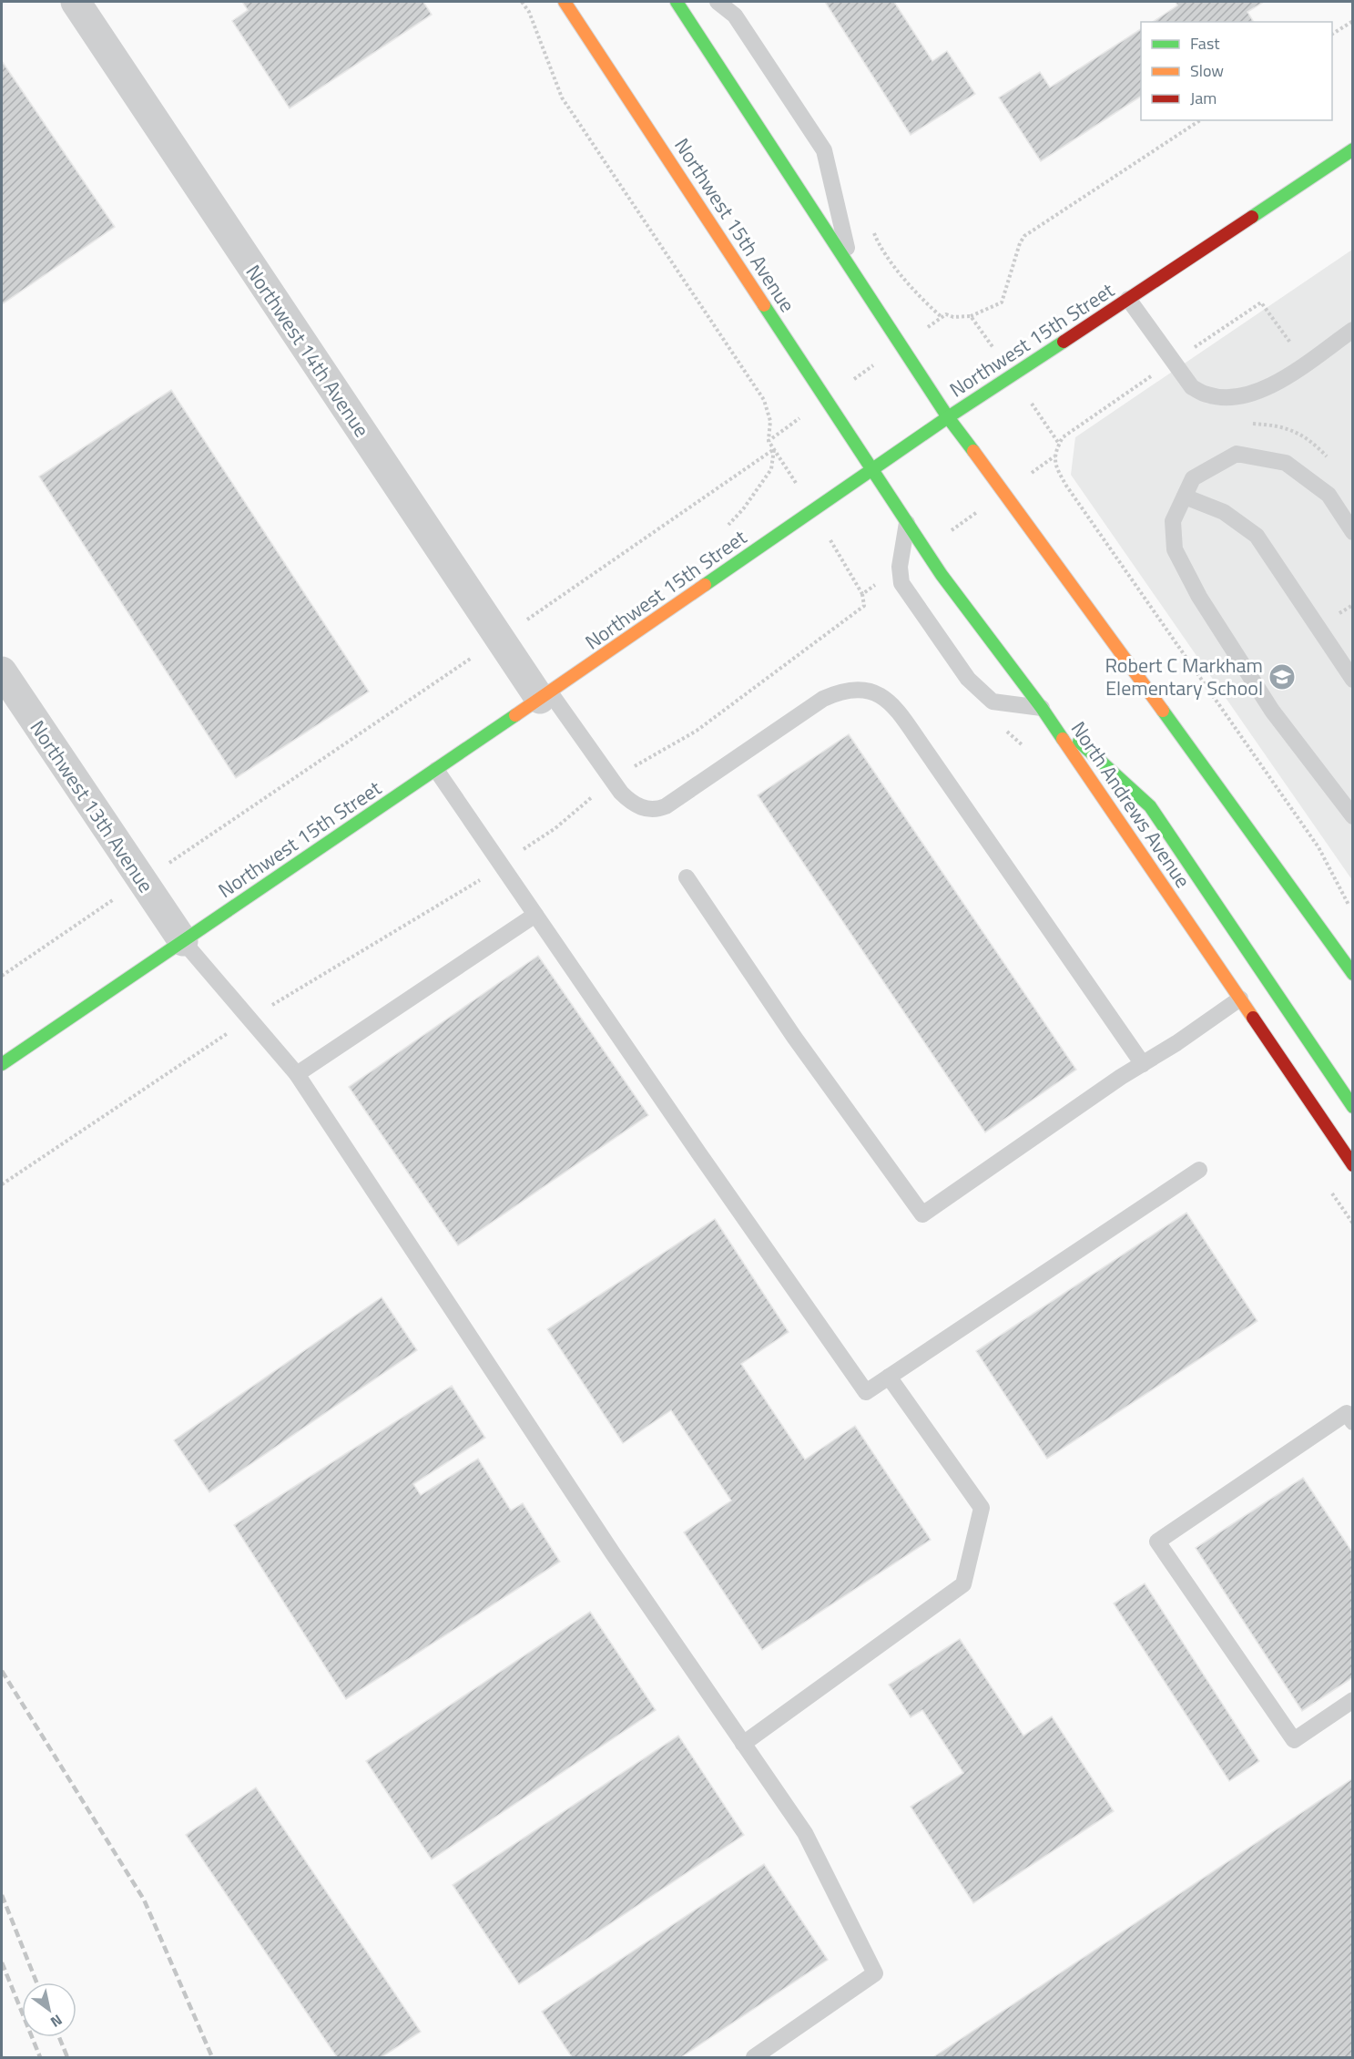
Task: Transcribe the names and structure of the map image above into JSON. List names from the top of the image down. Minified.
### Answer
{"streets":{"street":["Northwest 15th Avenue","Northwest 15th Street","Northwest 14th Avenue","North Andrews Avenue","Northwest 13th Avenue"]},"crossings":[["Northwest 15th Avenue","Northwest 15th Street"],["Northwest 15th Avenue","North Andrews Avenue"],["Northwest 15th Street","Northwest 14th Avenue"],["Northwest 15th Street","North Andrews Avenue"],["Northwest 15th Street","Northwest 13th Avenue"]],"places":{"school or university":["Robert C Markham Elementary School"]},"legend":["Fast","Slow","Jam"],"north":"bottom right"}
